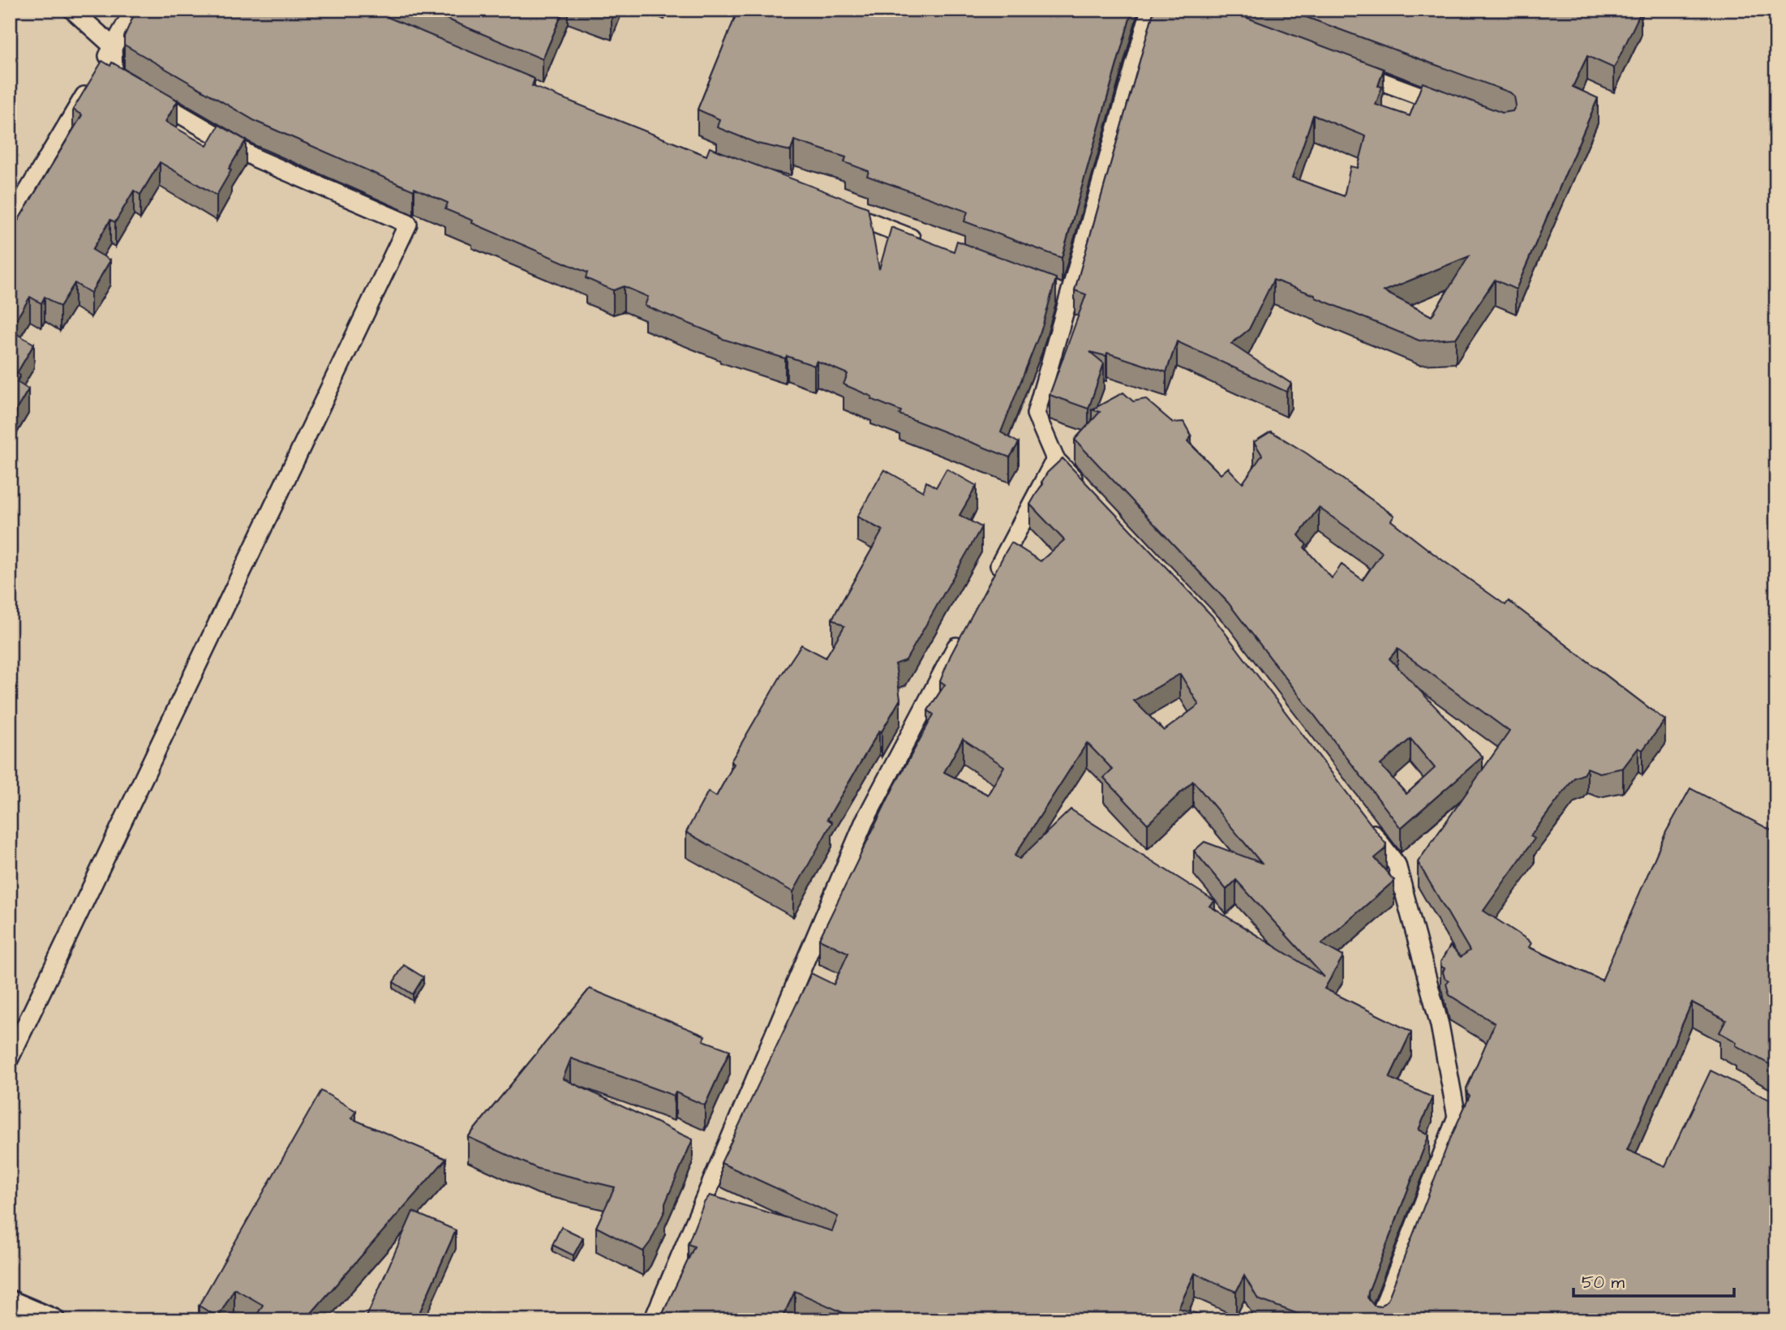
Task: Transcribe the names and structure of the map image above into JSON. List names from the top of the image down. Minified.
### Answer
{"scale_bar":"50 m"}
